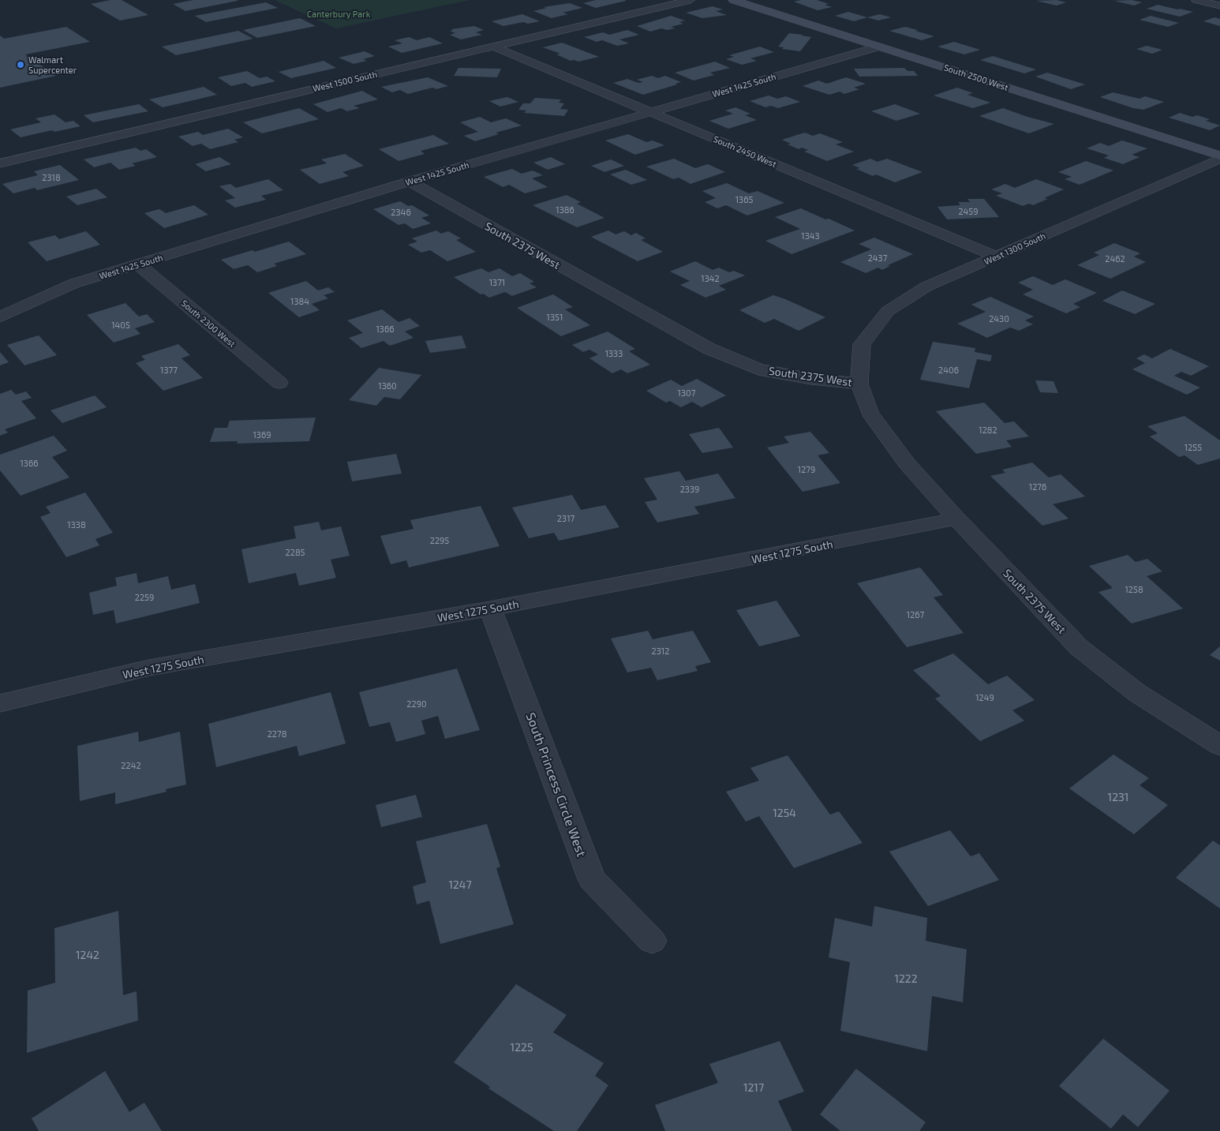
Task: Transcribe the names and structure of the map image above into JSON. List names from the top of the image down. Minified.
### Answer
{"streets":{"street":["South 2500 West","West 1500 South","West 1425 South","South 2450 West","South 2375 West","West 1300 South","South 2300 West","West 1275 South","South Princess Circle West"]},"crossings":[["South 2500 West","West 1425 South"],["West 1500 South","South 2450 West"],["West 1425 South","South 2450 West"],["West 1425 South","South 2375 West"],["West 1425 South","South 2300 West"],["South 2450 West","West 1300 South"],["South 2375 West","West 1300 South"],["South 2375 West","West 1275 South"],["West 1275 South","South Princess Circle West"]],"parks":["Canterbury Park"],"places":["Walmart Supercenter"],"house_numbers":["2318","1365","1386","2459","2346","1343","2437","2462","1342","1371","1384","1351","2430","1405","1366","1333","1377","2406","1360","1307","1282","1369","1255","1366","1279","1276","2339","2317","1338","2295","2285","1258","2259","1267","2312","1249","2290","2278","2242","1231","1254","1247","1242","1222","1225","1217"]}
